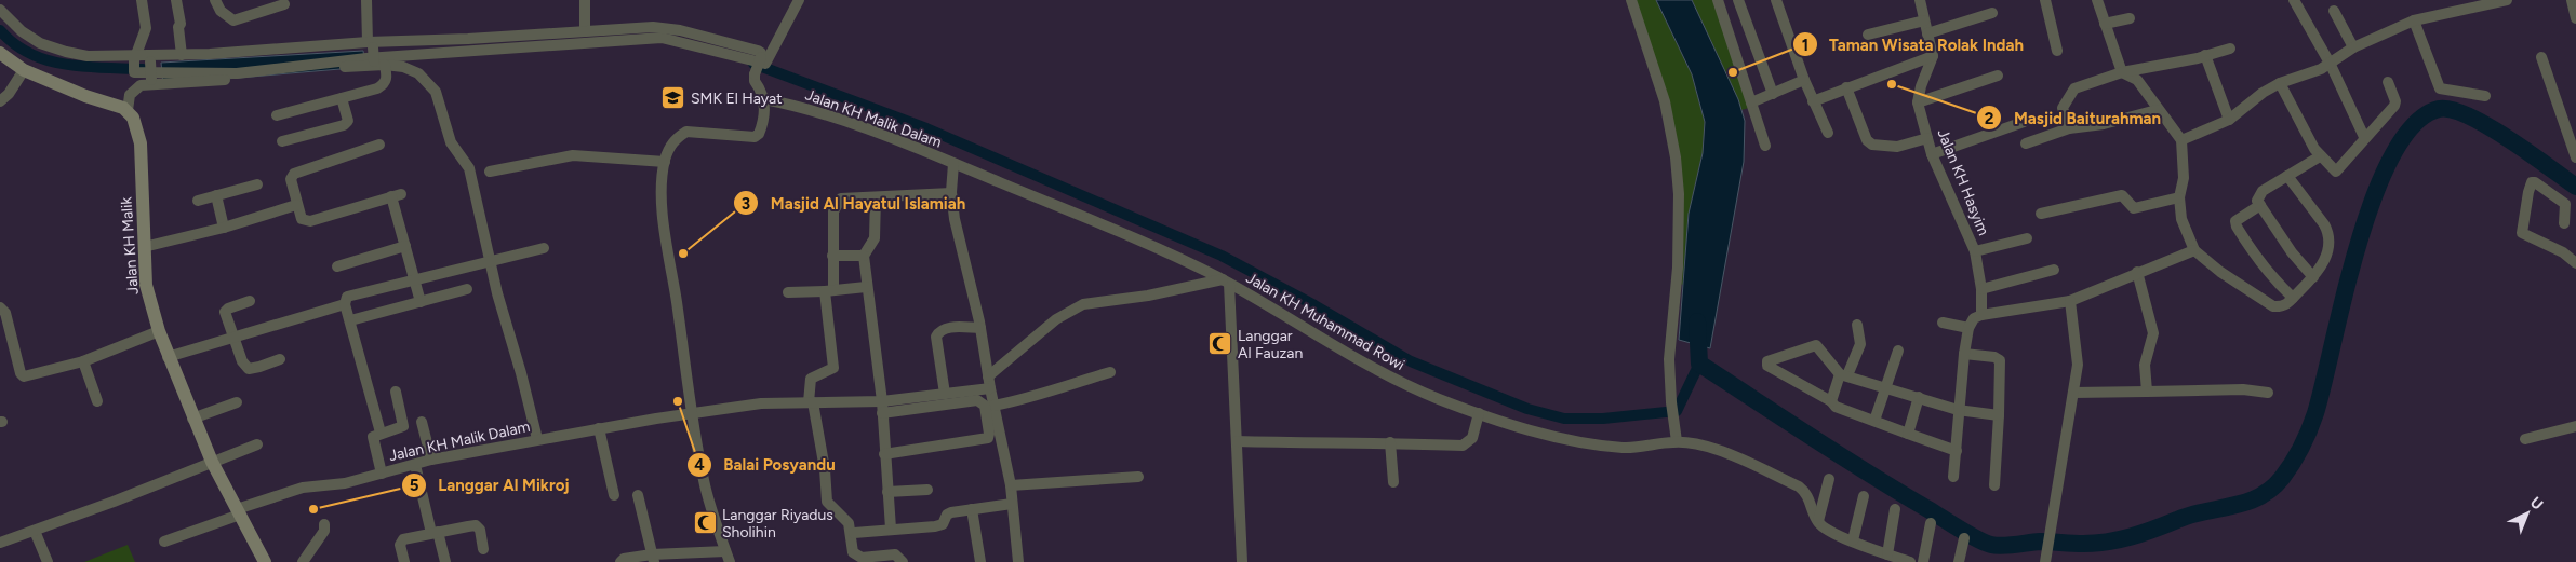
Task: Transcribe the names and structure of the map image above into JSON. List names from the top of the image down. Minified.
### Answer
{"streets":{"street":["Jalan KH Malik Dalam","Jalan KH Hasyim","Jalan KH Malik","Jalan KH Muhammad Rowi"]},"crossings":[["Jalan KH Malik Dalam","Jalan KH Malik"],["Jalan KH Malik Dalam","Jalan KH Muhammad Rowi"]],"places":{"other":["Taman Wisata Rolak Indah","Masjid Baiturahman","Masjid Al Hayatul Islamiah","Balai Posyandu","Langgar Al Mikroj"],"school or university":["SMK El Hayat"],"mosque":["Langgar Al Fauzan","Langgar Riyadus Sholihin"]},"north":"top right"}
